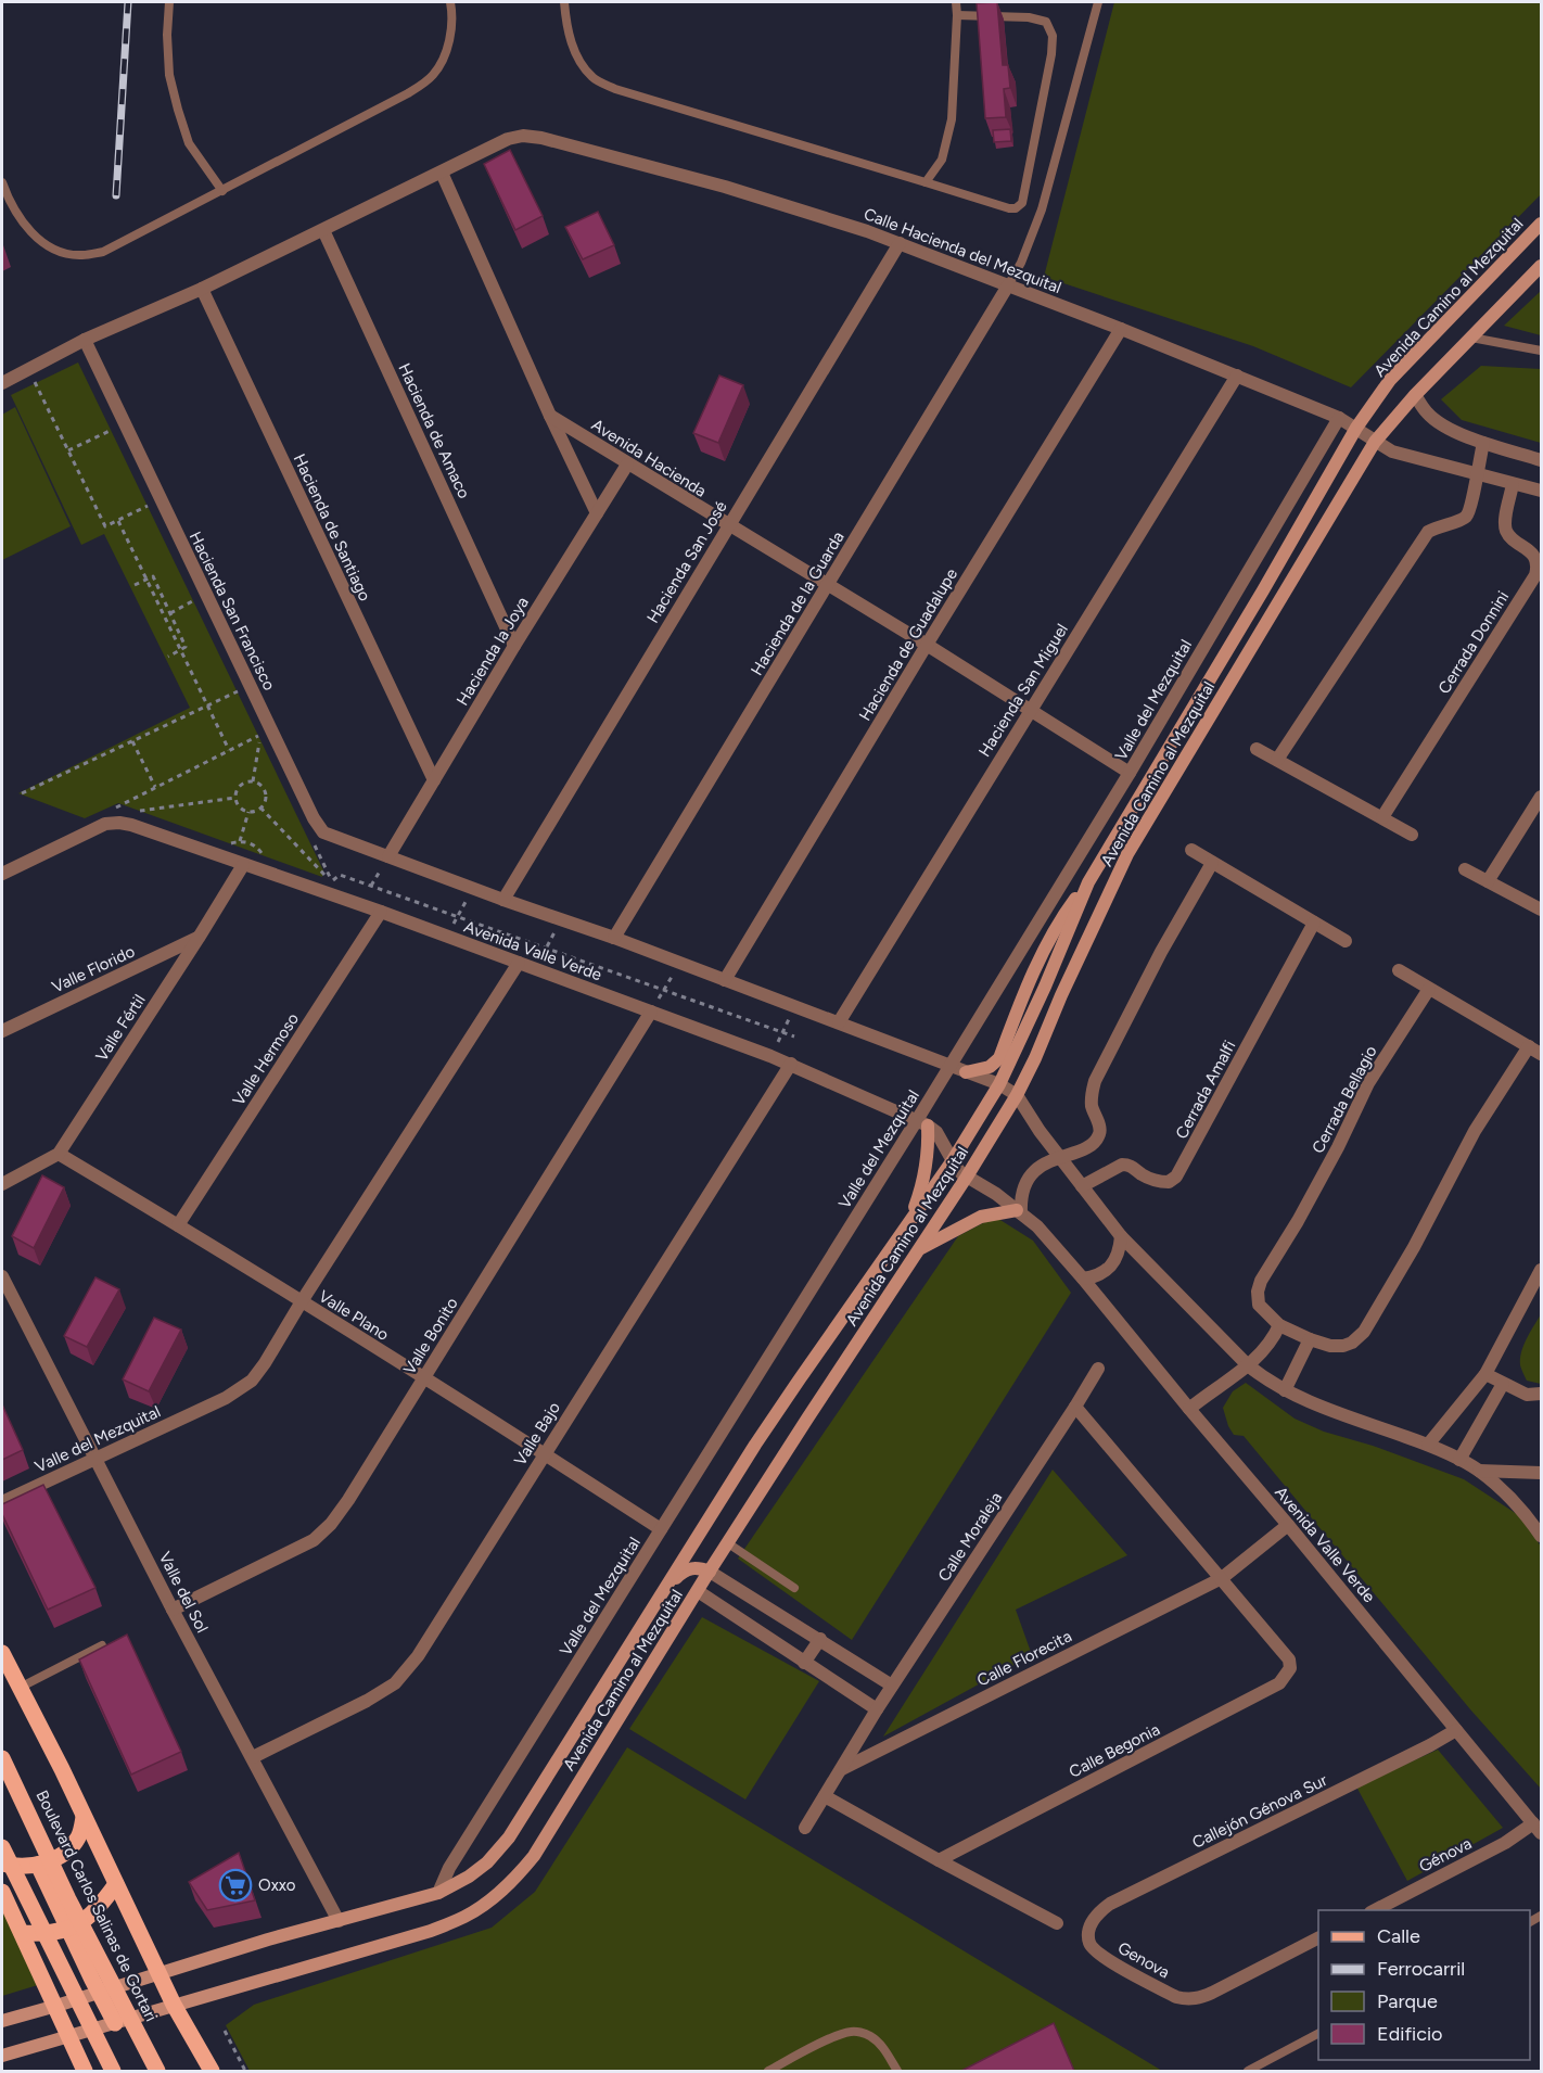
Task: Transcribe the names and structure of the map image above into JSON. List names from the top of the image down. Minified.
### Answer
{"streets":{"main road":["Avenida Camino al Mezquital","Boulevard Carlos Salinas de Gortari"],"street":["Calle Hacienda del Mezquital","Hacienda de Amaco","Avenida Hacienda","Hacienda de Santiago","Hacienda San José","Hacienda de la Guarda","Hacienda San Francisco","Cerrada Donnini","Hacienda de Guadalupe","Hacienda la Joya","Hacienda San Miguel","Valle del Mezquital","Avenida Valle Verde","Valle Florido","Valle Fértil","Valle Hermoso","Cerrada Amalfi","Cerrada Bellagio","Valle Plano","Valle Bonito","Valle Bajo","Calle Moraleja","Valle del Sol","Calle Florecita","Calle Begonia","Callejón Génova Sur","Génova","Genova"]},"crossings":[["Calle Hacienda del Mezquital","Avenida Camino al Mezquital"],["Calle Hacienda del Mezquital","Hacienda San José"],["Calle Hacienda del Mezquital","Hacienda de la Guarda"],["Calle Hacienda del Mezquital","Cerrada Donnini"],["Calle Hacienda del Mezquital","Hacienda de Guadalupe"],["Calle Hacienda del Mezquital","Hacienda San Miguel"],["Calle Hacienda del Mezquital","Valle del Mezquital"],["Avenida Camino al Mezquital","Valle del Mezquital"],["Avenida Camino al Mezquital","Avenida Valle Verde"],["Avenida Camino al Mezquital","Valle del Sol"],["Hacienda de Amaco","Hacienda la Joya"],["Avenida Hacienda","Hacienda San José"],["Avenida Hacienda","Hacienda de la Guarda"],["Avenida Hacienda","Hacienda de Guadalupe"],["Avenida Hacienda","Hacienda la Joya"],["Avenida Hacienda","Hacienda San Miguel"],["Avenida Hacienda","Valle del Mezquital"],["Hacienda de Santiago","Hacienda la Joya"],["Hacienda San Francisco","Hacienda la Joya"],["Valle del Mezquital","Avenida Valle Verde"],["Valle del Mezquital","Valle Plano"],["Valle del Mezquital","Valle del Sol"],["Avenida Valle Verde","Valle Fértil"],["Avenida Valle Verde","Valle Hermoso"],["Avenida Valle Verde","Valle Bonito"],["Avenida Valle Verde","Valle Bajo"],["Avenida Valle Verde","Calle Florecita"],["Avenida Valle Verde","Callejón Génova Sur"],["Avenida Valle Verde","Génova"],["Valle Florido","Valle Fértil"],["Valle Fértil","Valle Plano"],["Valle Hermoso","Valle Plano"],["Valle Plano","Valle Bonito"],["Valle Plano","Valle Bajo"],["Valle Bonito","Valle del Sol"],["Valle Bajo","Valle del Sol"],["Calle Moraleja","Calle Florecita"],["Calle Florecita","Calle Begonia"],["Callejón Génova Sur","Genova"]],"places":{"supermarket":["Oxxo"]},"legend":["Calle","Ferrocarril","Parque","Edificio"]}
